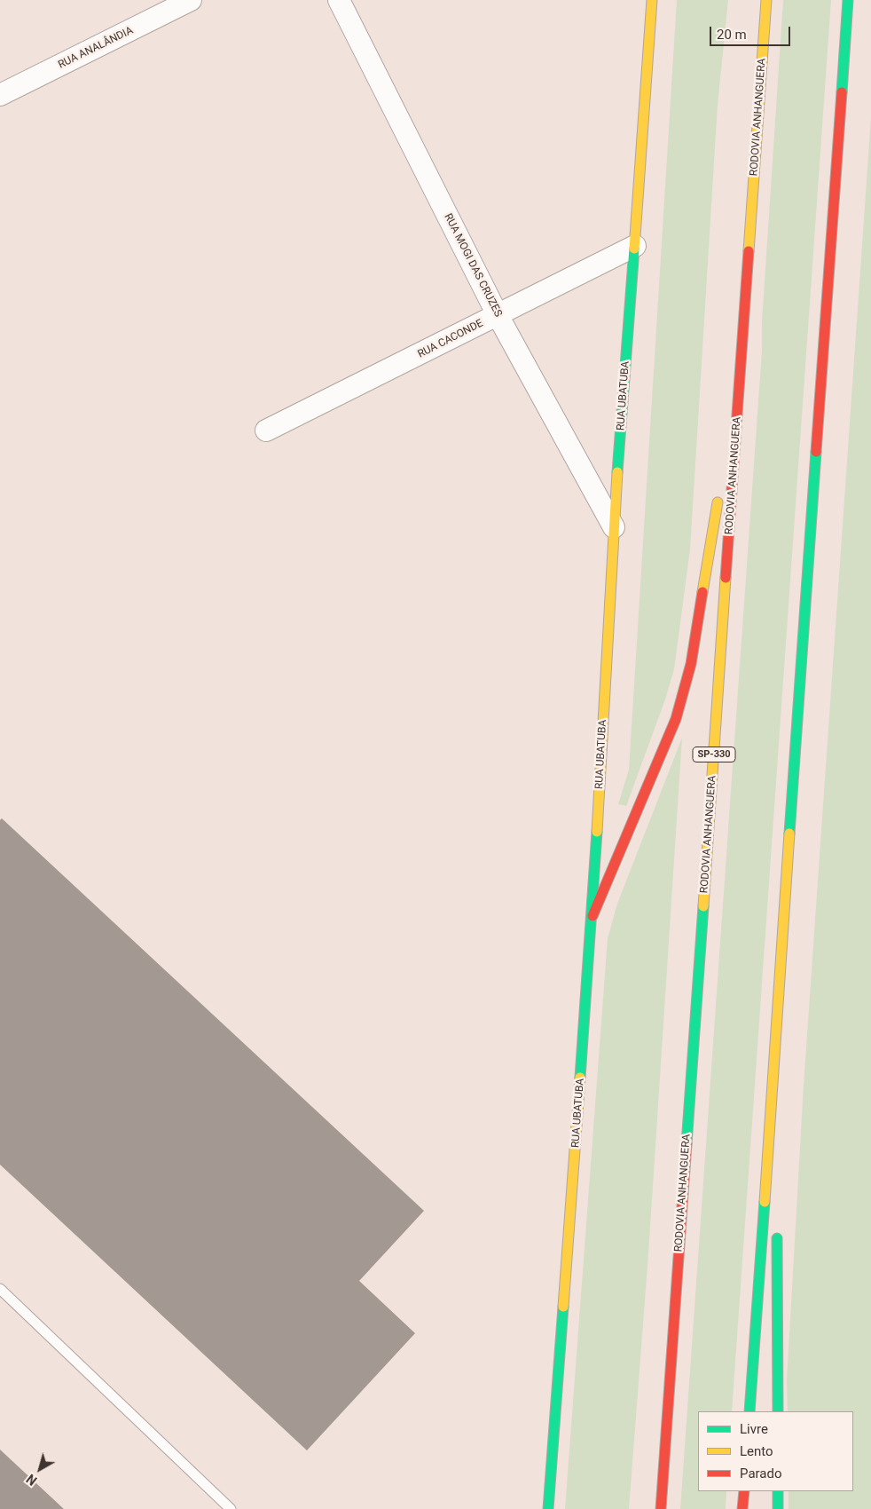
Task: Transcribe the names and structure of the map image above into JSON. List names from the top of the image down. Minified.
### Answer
{"streets":{"main road":["RODOVIA ANHANGUERA","RUA UBATUBA","SP-330"],"street":["RUA ANALÂNDIA","RUA MOGI DAS CRUZES","RUA CACONDE"]},"crossings":[["RUA MOGI DAS CRUZES","RUA CACONDE"],["RUA MOGI DAS CRUZES","RUA UBATUBA"],["RUA CACONDE","RUA UBATUBA"]],"legend":["Livre","Lento","Parado"],"scale_bar":"20 m","north":"bottom left"}
